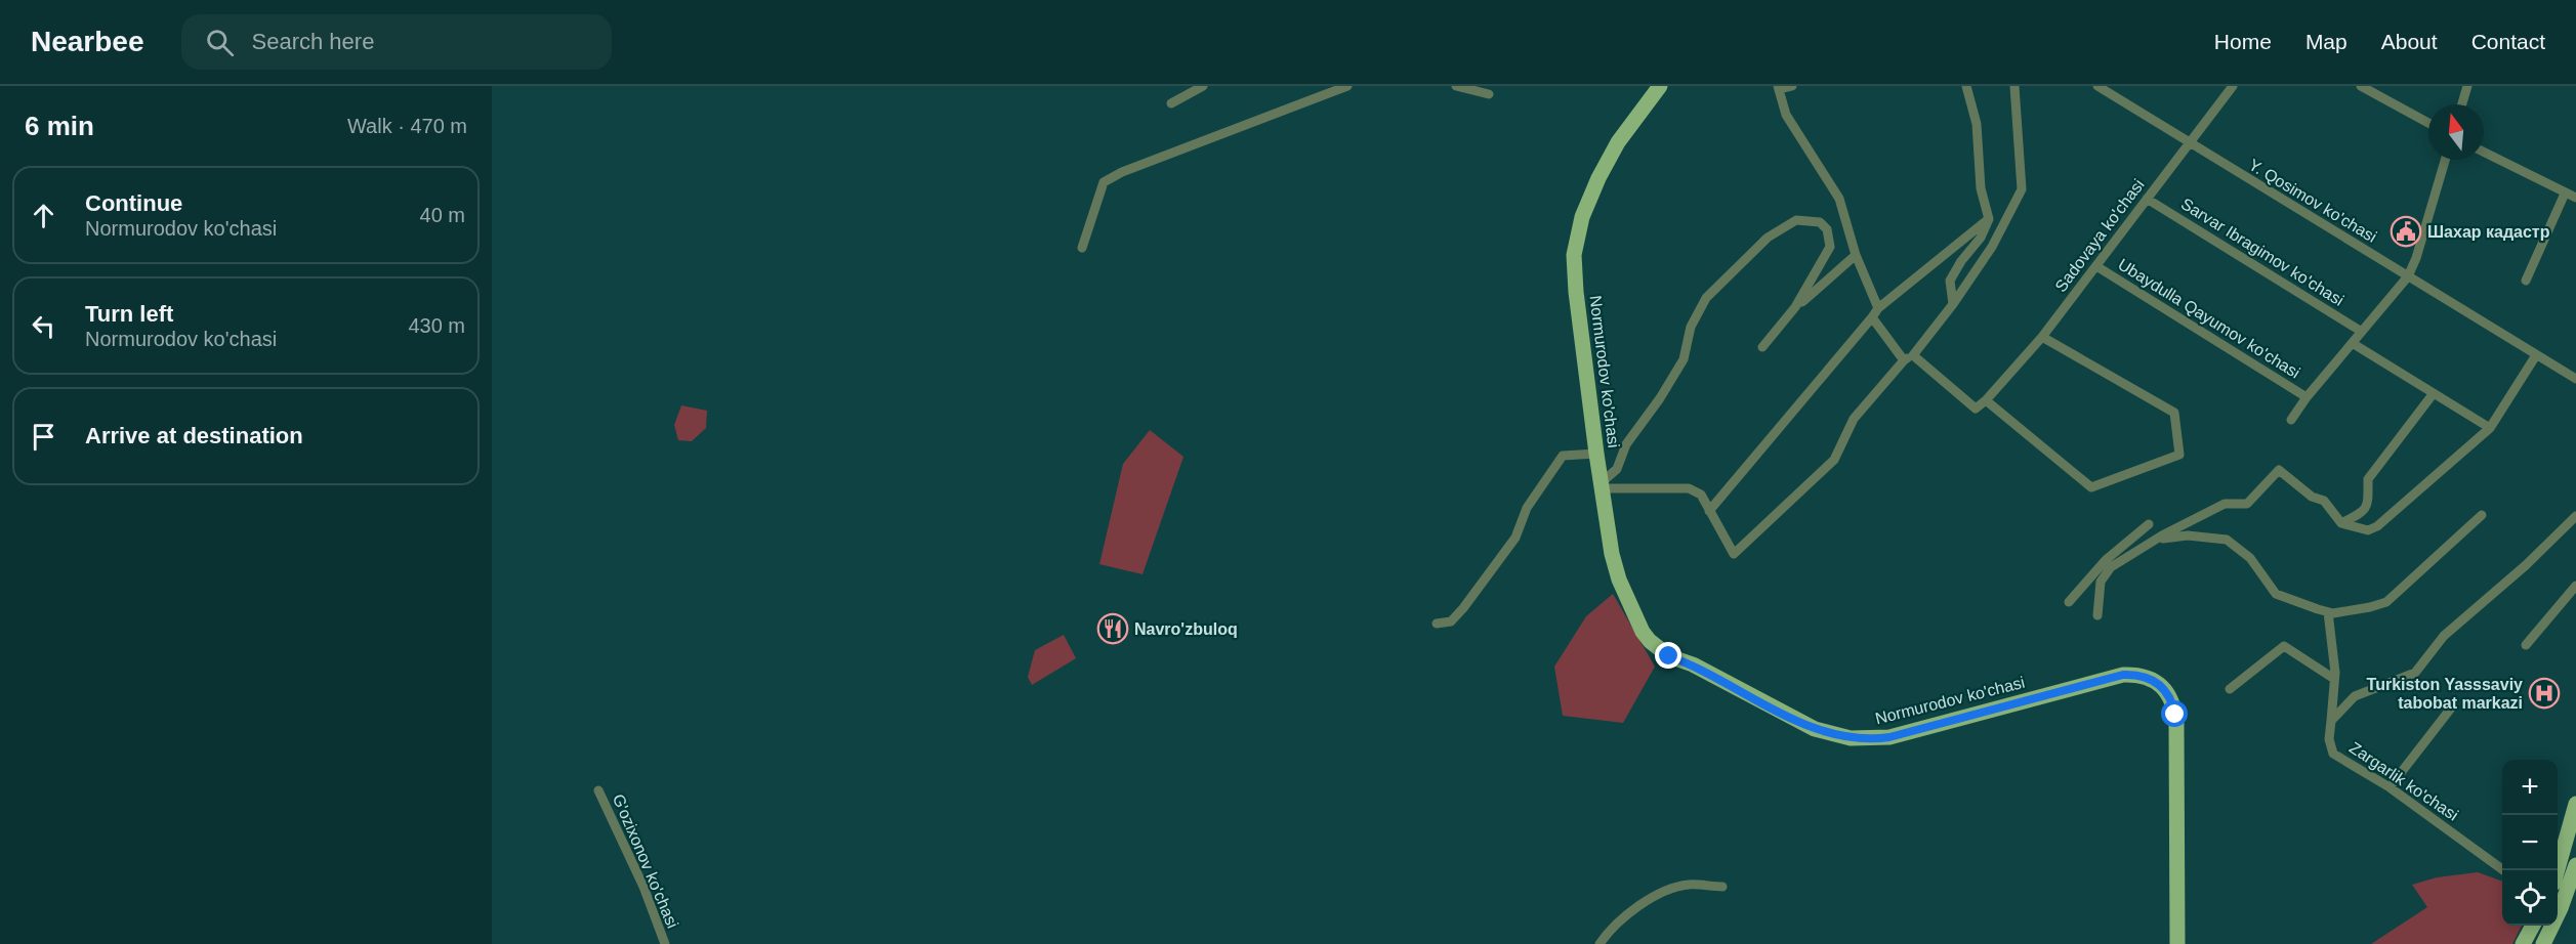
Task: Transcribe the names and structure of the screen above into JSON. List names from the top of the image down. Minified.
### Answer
{"streets":{"main road":["Normurodov ko'chasi"],"street":["Y. Qosimov ko'chasi","Sadovaya ko'chasi","Sarvar Ibragimov ko'chasi","Ubaydulla Qayumov ko'chasi","Zargarlik ko'chasi","G'ozixonov ko'chasi"]},"crossings":[["Y. Qosimov ko'chasi","Sadovaya ko'chasi"],["Sadovaya ko'chasi","Sarvar Ibragimov ko'chasi"],["Sadovaya ko'chasi","Ubaydulla Qayumov ko'chasi"]],"places":{"public building":["Шахар кадастр"],"restaurant":["Navro'zbuloq"],"hospital":["Turkiston Yasssaviy tabobat markazi"]},"north":"top","page":{"header":"Nearbee","search":"Search here","nav":["Home","Map","About","Contact"],"heading":["6 min","Walk · 470 m"],"list":[["Continue","Normurodov ko'chasi","40 m"],["Turn left","Normurodov ko'chasi","430 m"],"Arrive at destination"],"map_buttons":["+","−"]}}
